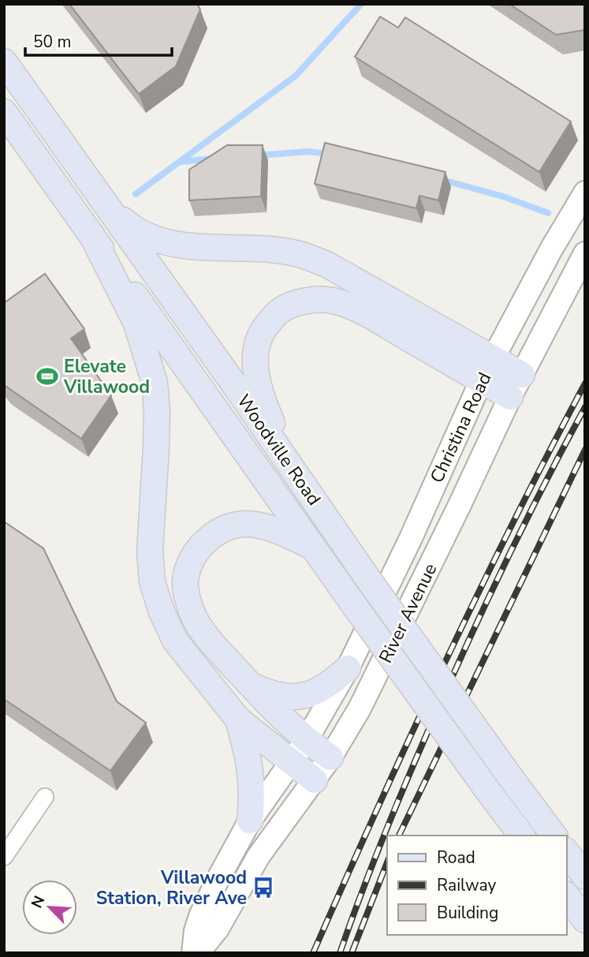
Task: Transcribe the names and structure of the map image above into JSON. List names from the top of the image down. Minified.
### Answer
{"streets":{"main road":["Christina Road","Woodville Road","River Avenue"]},"places":{"sports":["Elevate Villawood"],"bus stop":["Villawood Station, River Ave"]},"legend":["Road","Railway","Building"],"scale_bar":"50 m","north":"top left"}
